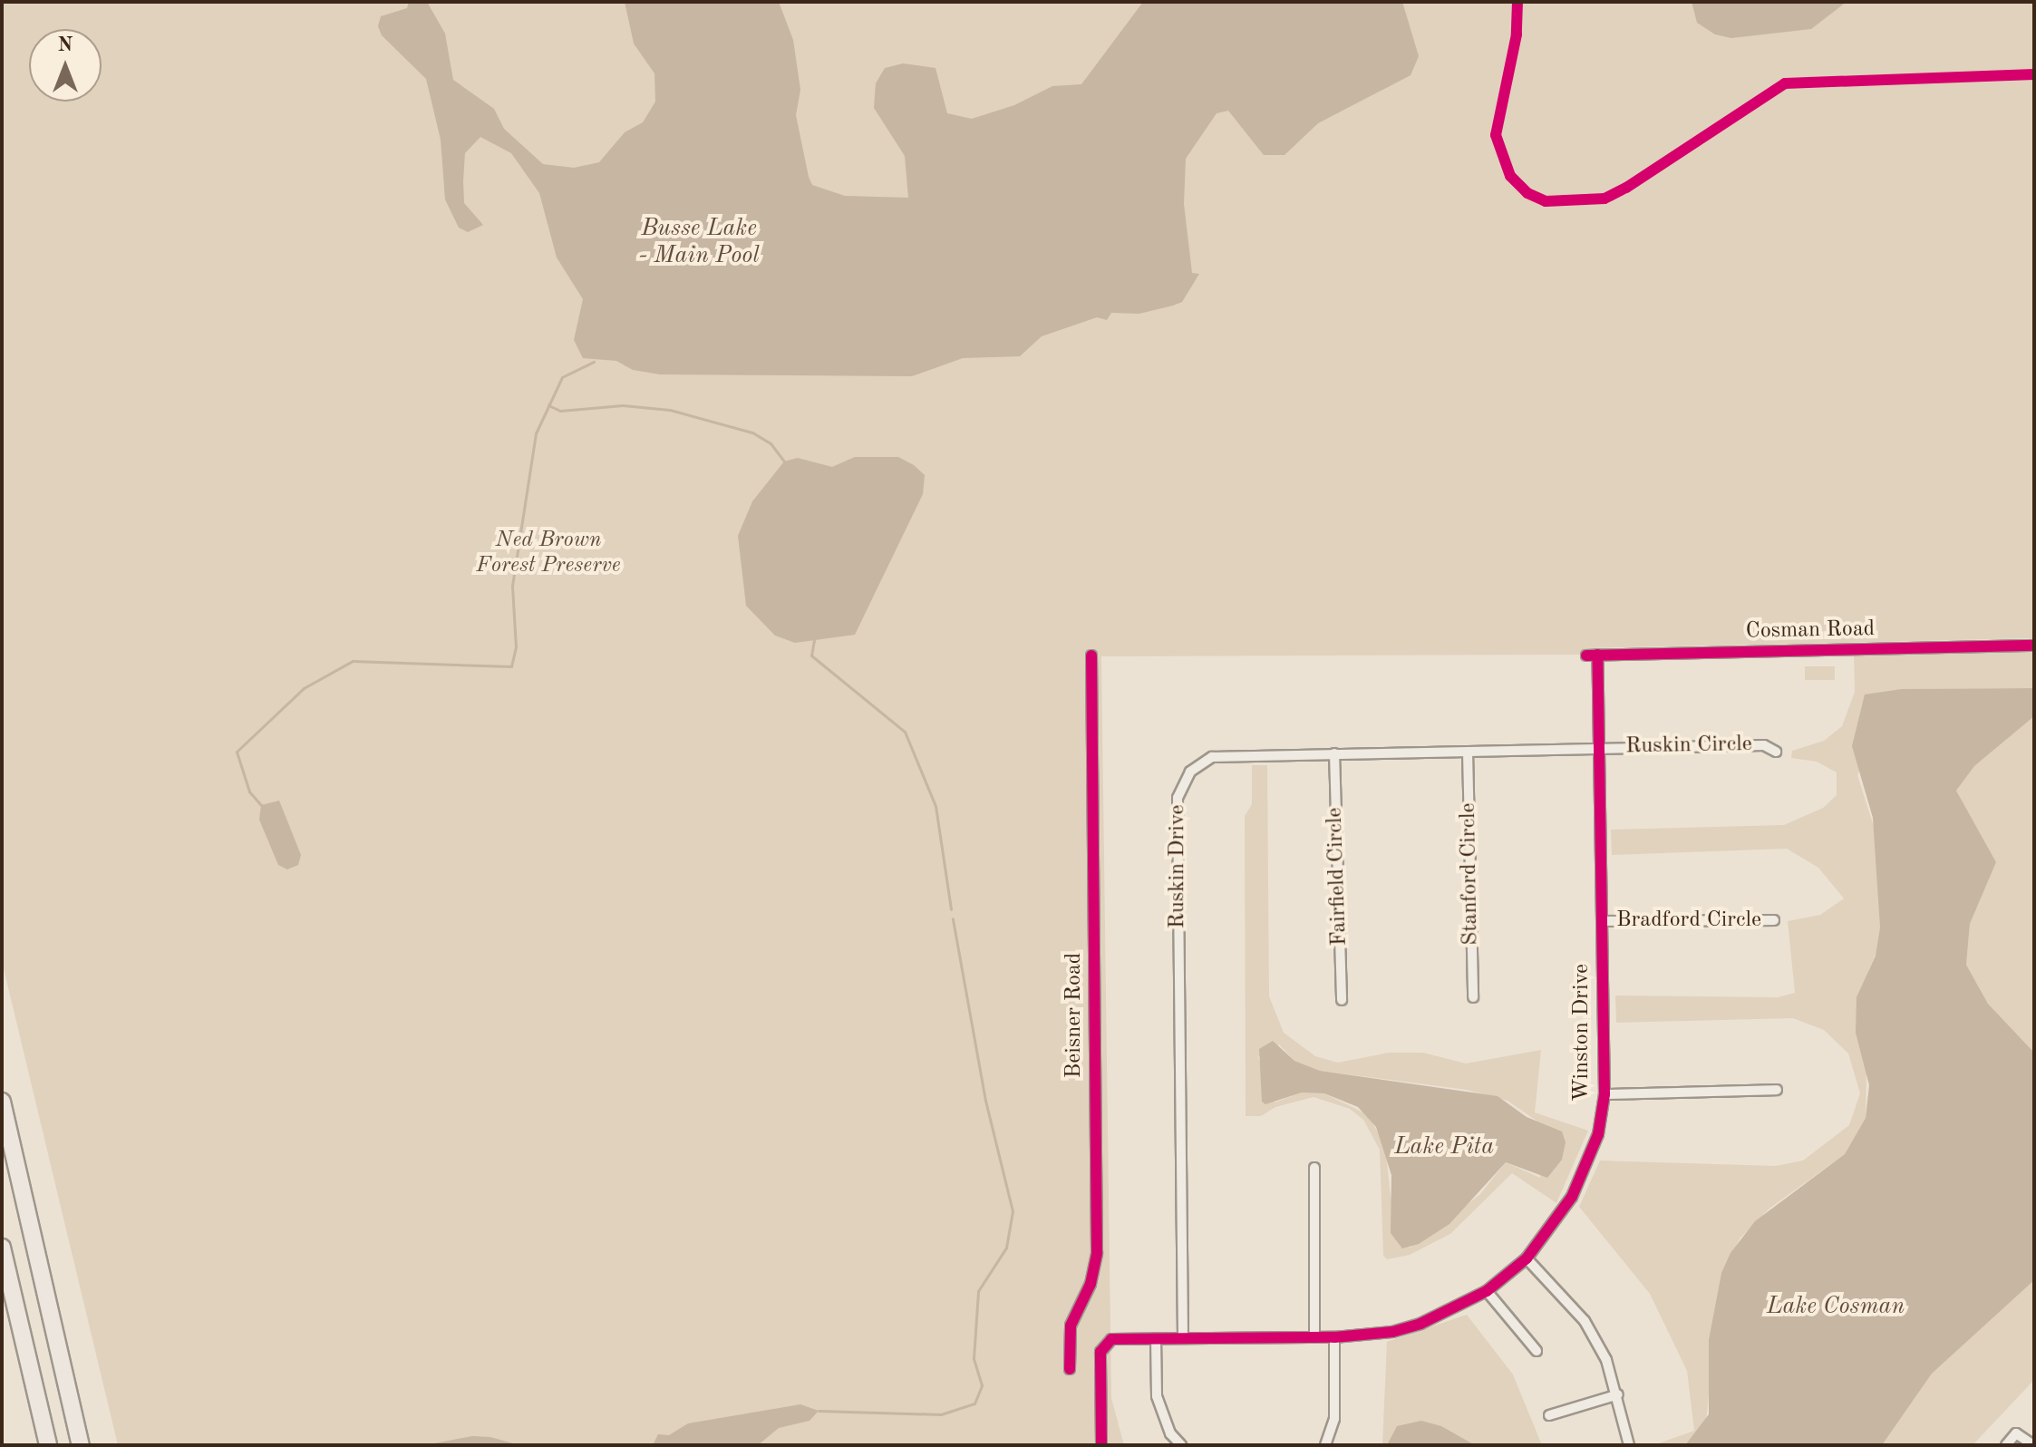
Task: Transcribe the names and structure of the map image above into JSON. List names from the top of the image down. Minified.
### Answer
{"streets":{"street":["Cosman Road","Ruskin Circle","Ruskin Drive","Stanford Circle","Fairfield Circle","Bradford Circle","Beisner Road","Winston Drive"]},"crossings":[["Cosman Road","Winston Drive"],["Ruskin Circle","Ruskin Drive"],["Ruskin Circle","Winston Drive"],["Ruskin Drive","Stanford Circle"],["Ruskin Drive","Fairfield Circle"],["Ruskin Drive","Winston Drive"],["Bradford Circle","Winston Drive"]],"water":["Busse Lake - Main Pool","Lake Pita","Lake Cosman"],"parks":["Ned Brown Forest Preserve"],"north":"top"}
